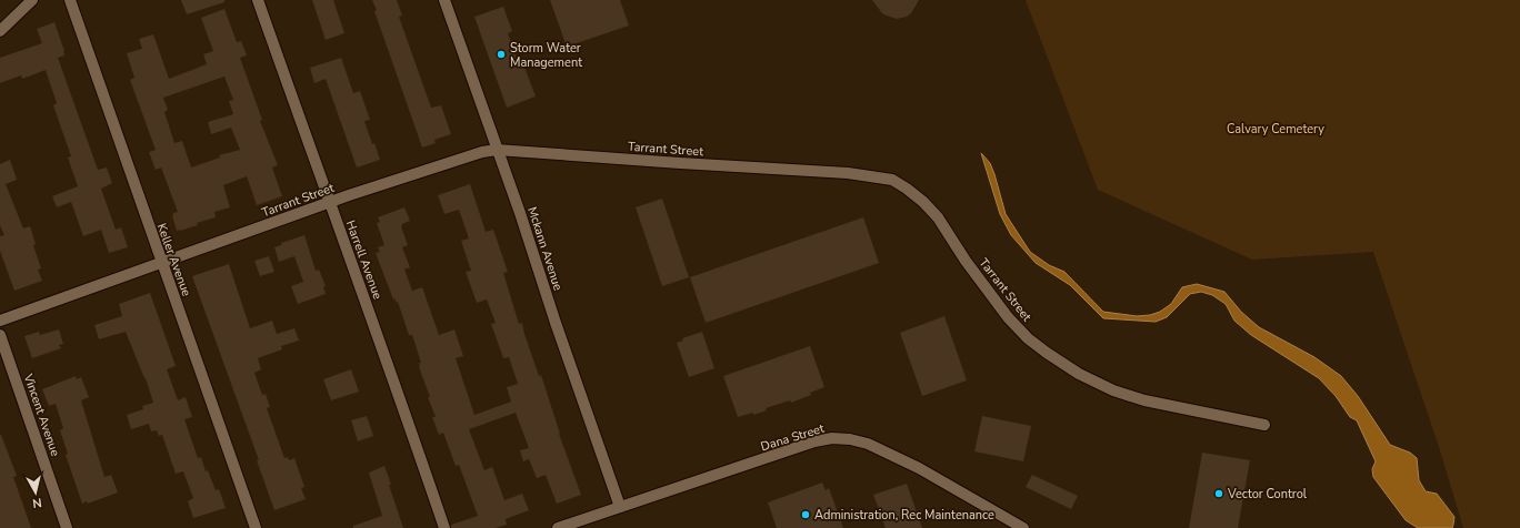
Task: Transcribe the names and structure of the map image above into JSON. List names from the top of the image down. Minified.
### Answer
{"streets":{"street":["Tarrant Street","Mckann Avenue","Keller Avenue","Harrell Avenue","Vincent Avenue","Dana Street"]},"crossings":[["Tarrant Street","Mckann Avenue"],["Tarrant Street","Keller Avenue"],["Tarrant Street","Harrell Avenue"],["Mckann Avenue","Dana Street"]],"parks":["Calvary Cemetery"],"places":["Storm Water Management","Vector Control","Administration, Rec Maintenance"],"north":"bottom"}
